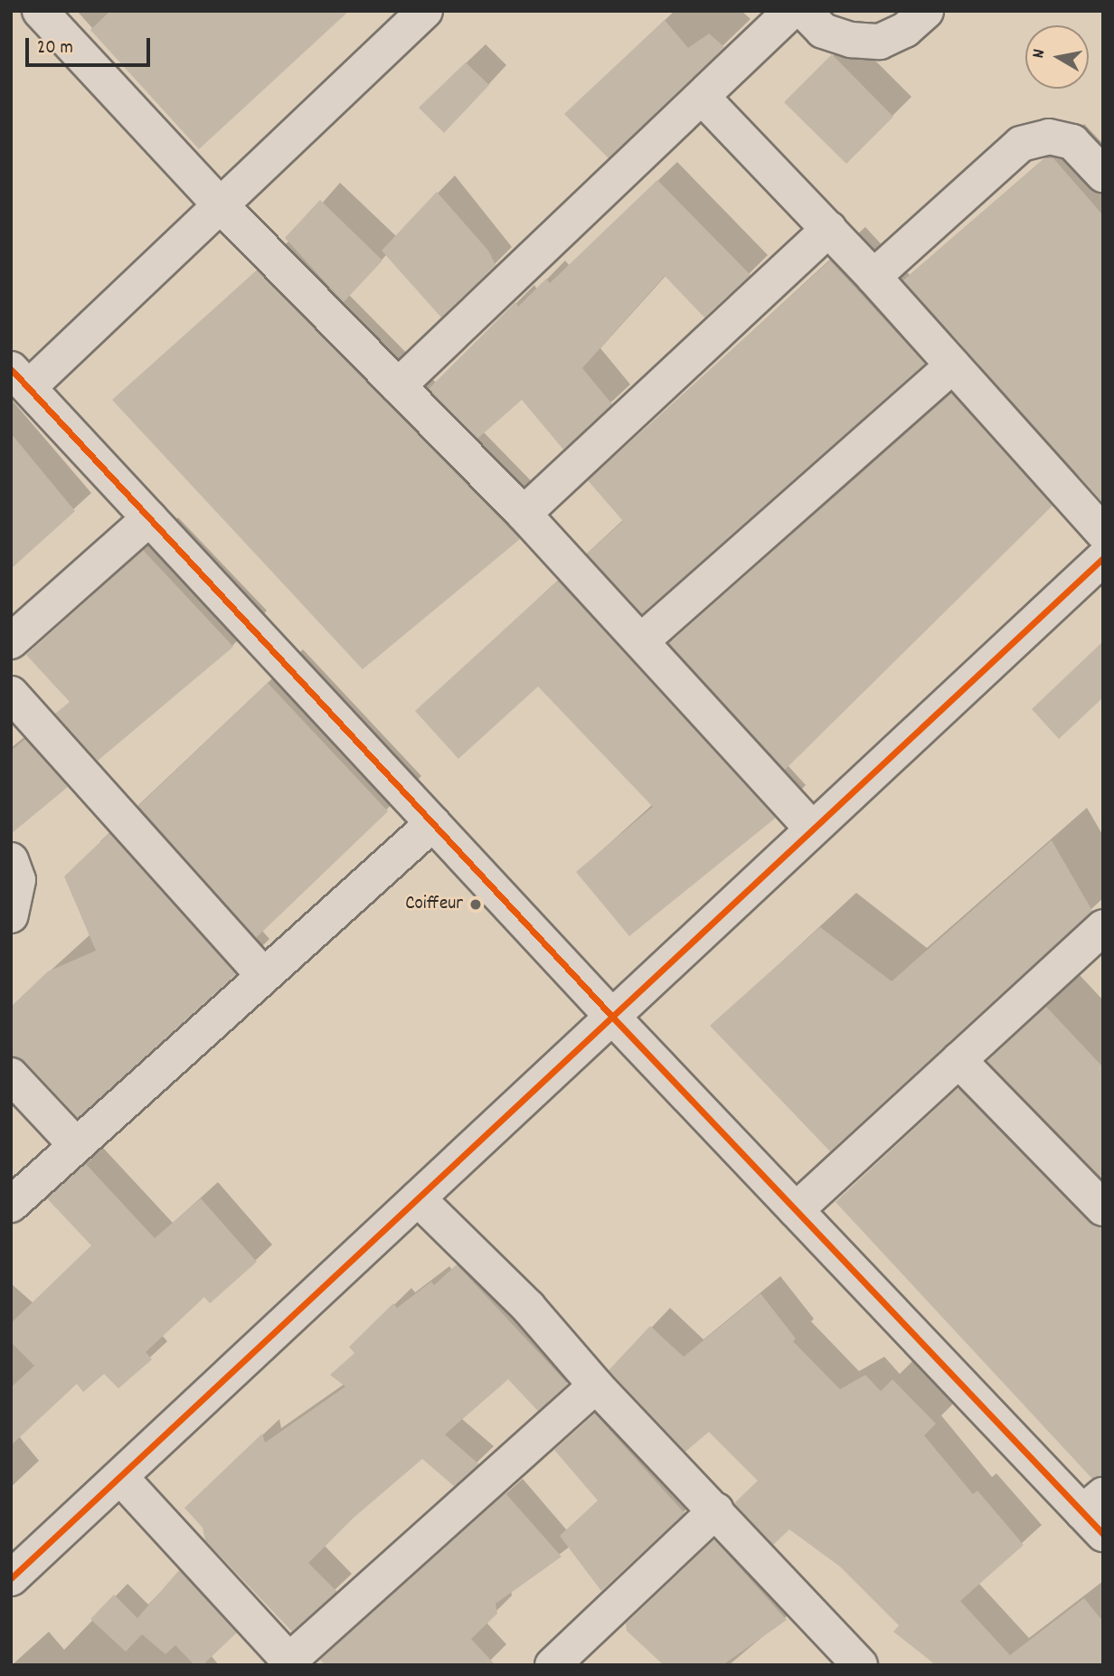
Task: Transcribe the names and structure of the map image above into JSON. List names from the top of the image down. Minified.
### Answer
{"places":["Coiffeur"],"scale_bar":"20 m","north":"left"}
